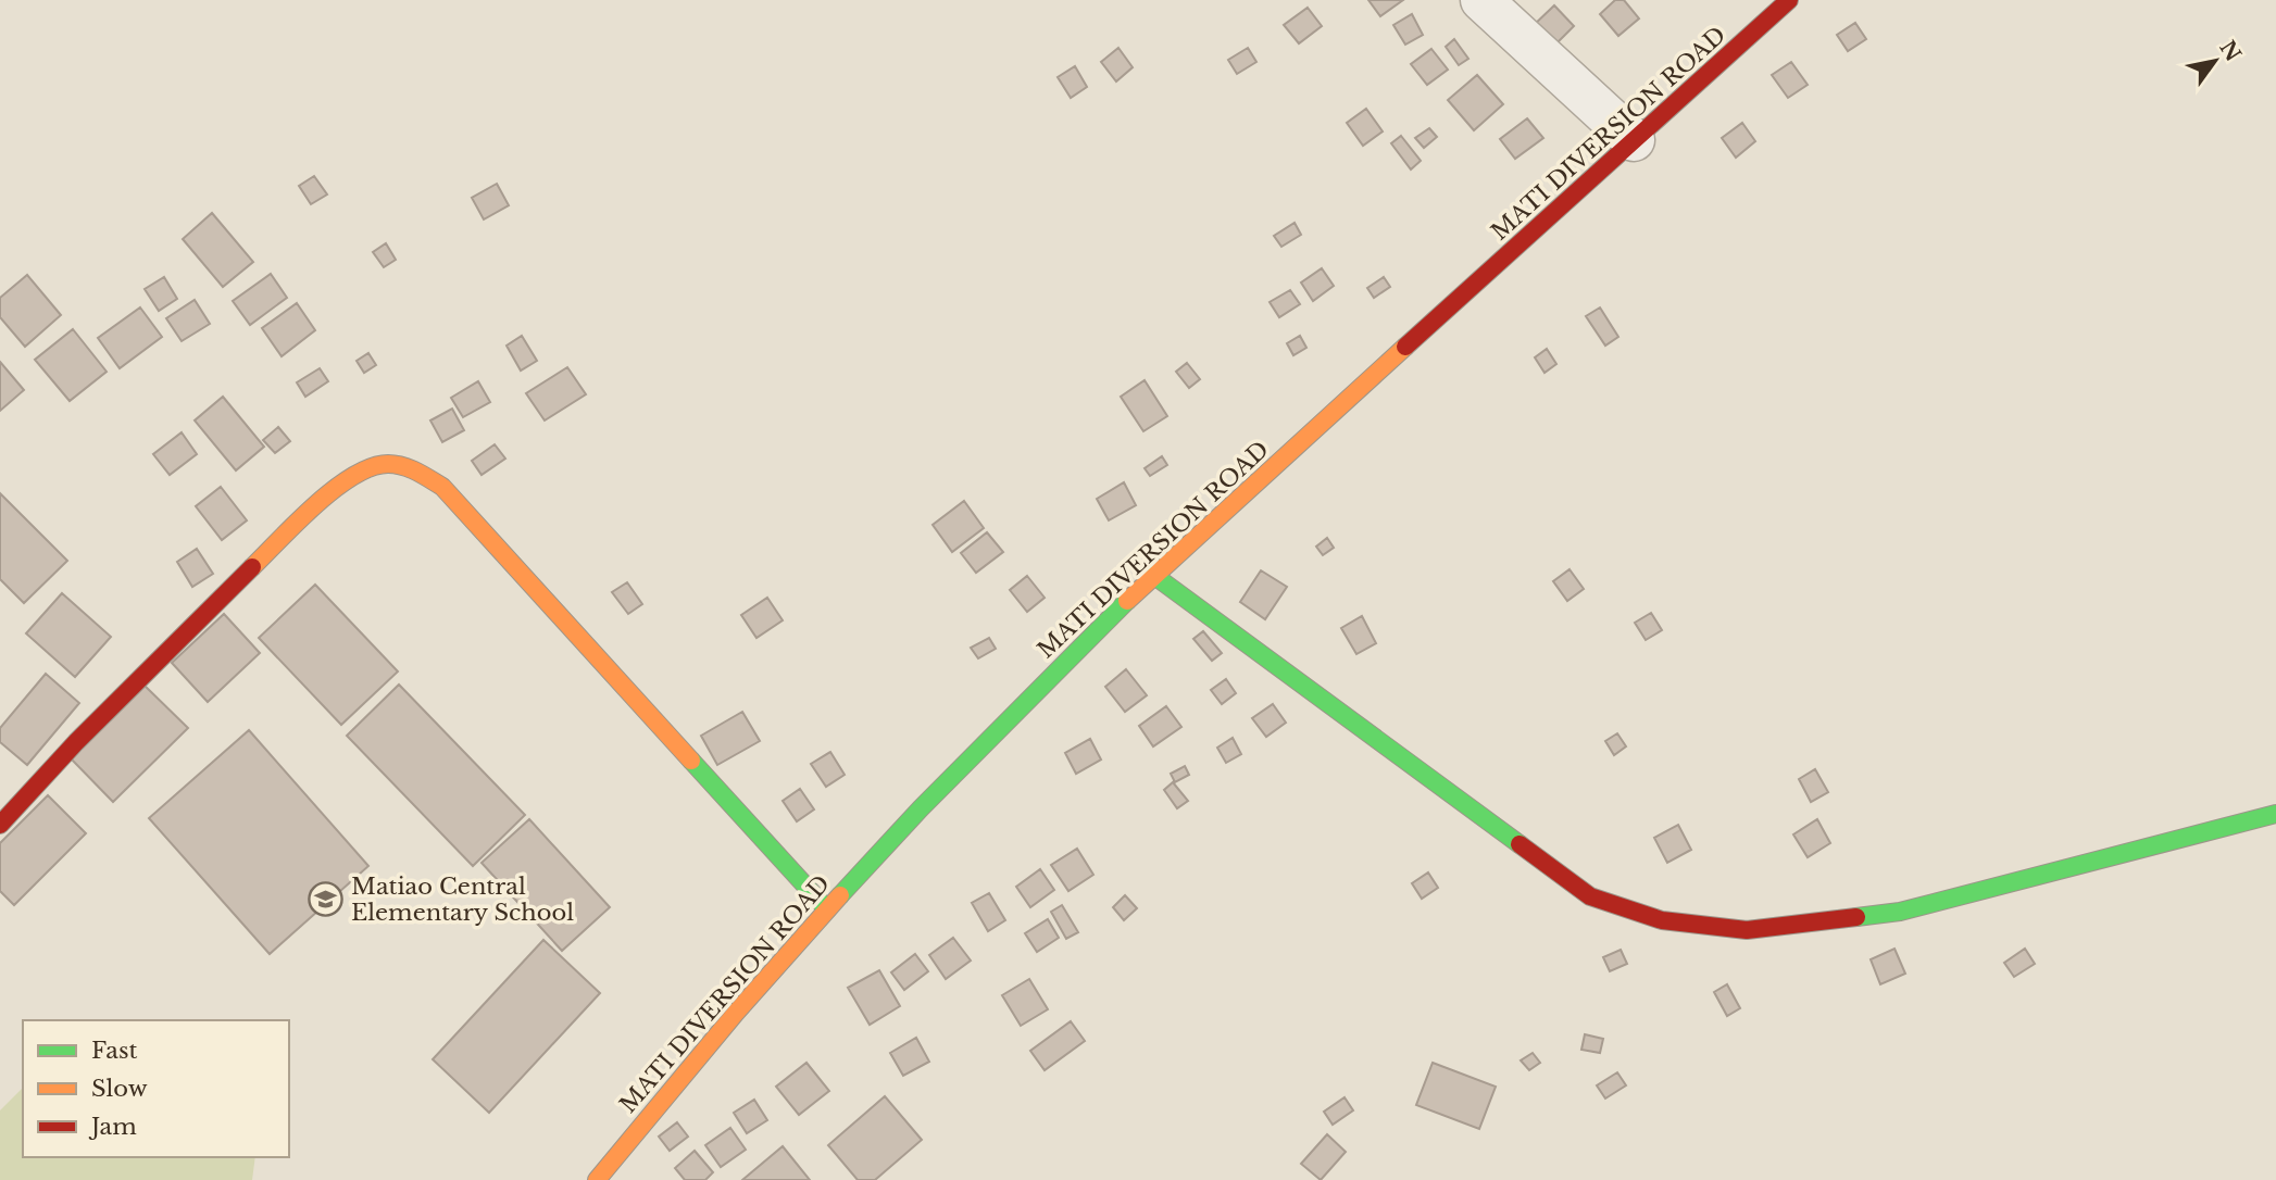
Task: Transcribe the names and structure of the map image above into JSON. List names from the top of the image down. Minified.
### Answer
{"streets":{"main road":["MATI DIVERSION ROAD"]},"places":{"school or university":["Matiao Central Elementary School"]},"legend":["Fast","Slow","Jam"],"north":"top right"}
